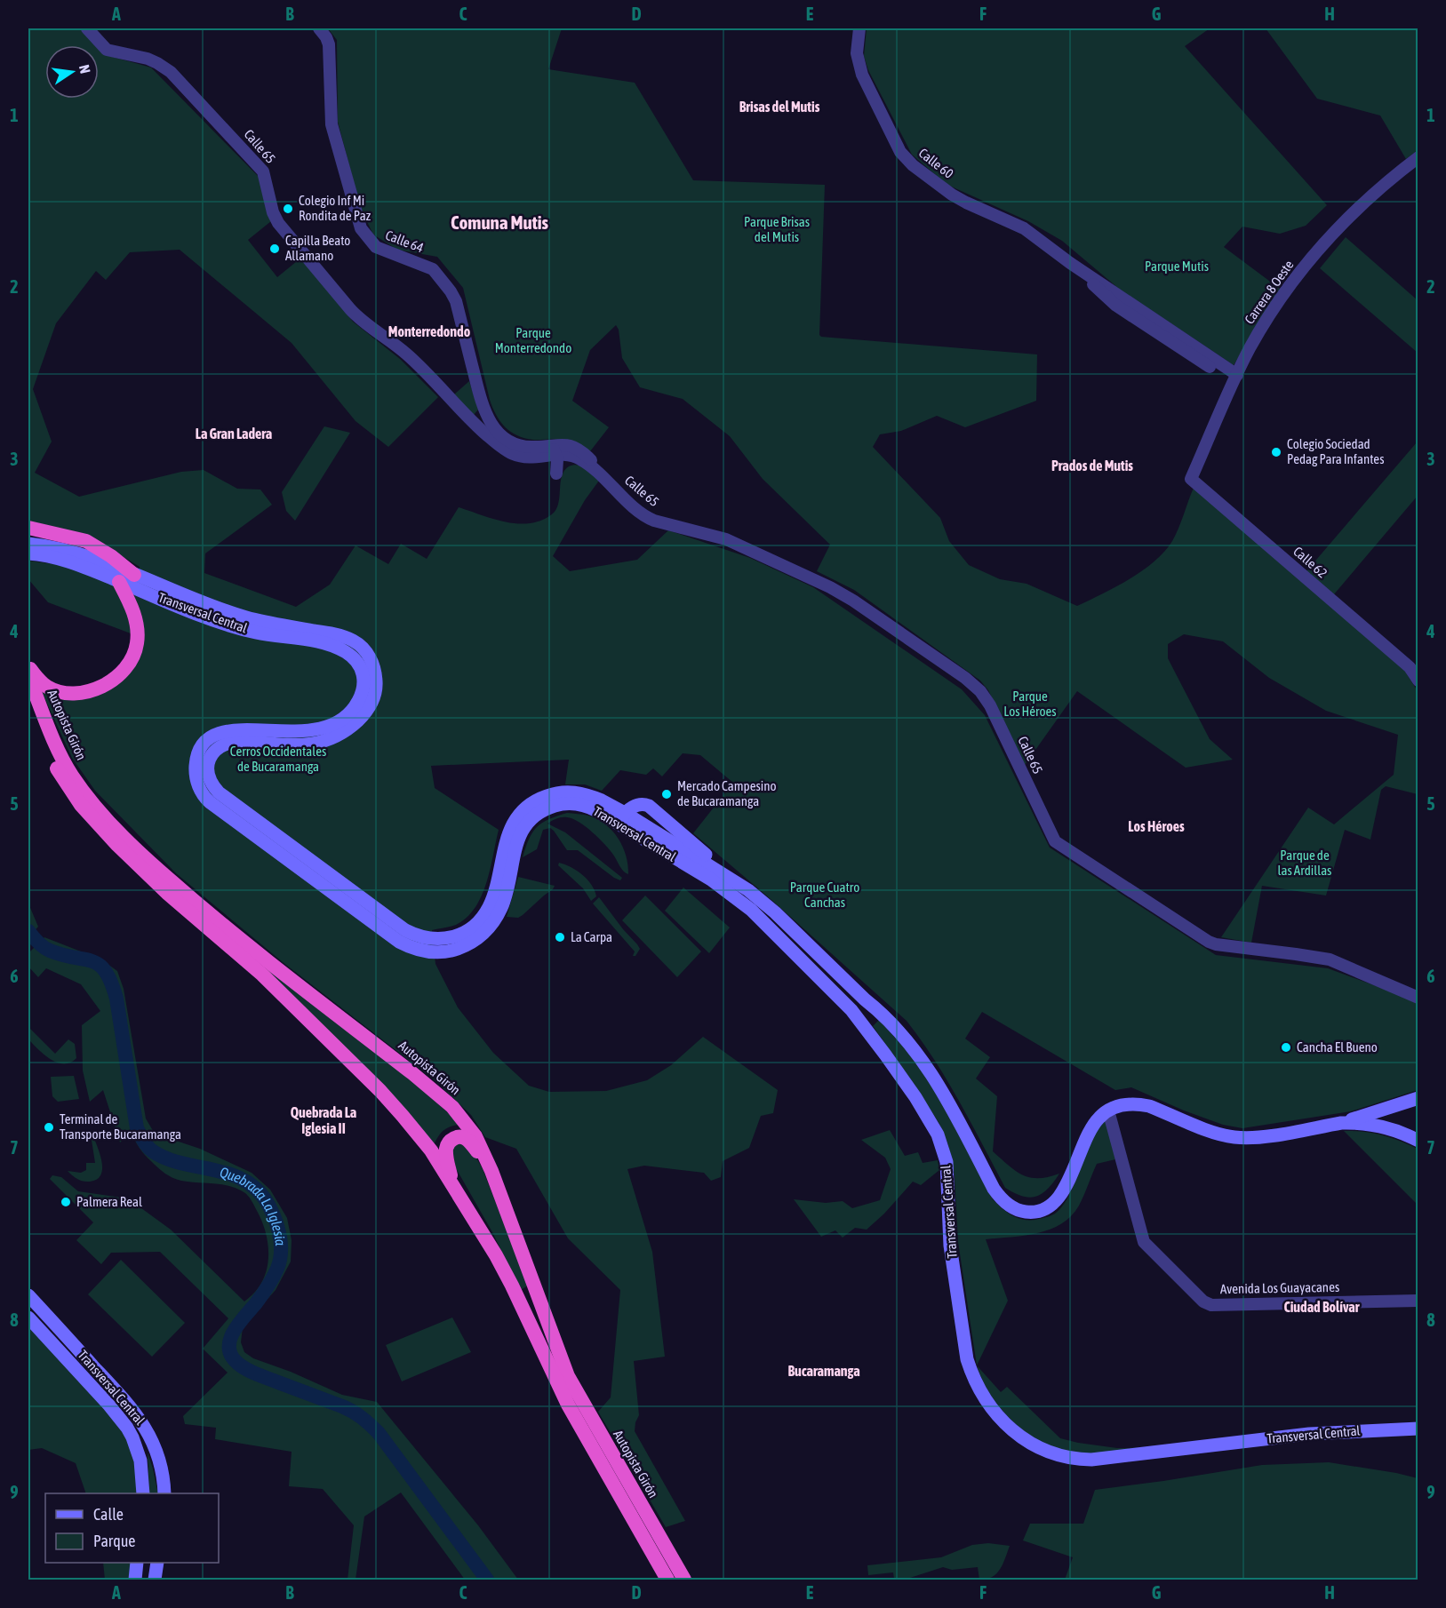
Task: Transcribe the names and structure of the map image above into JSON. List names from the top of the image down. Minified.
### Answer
{"streets":{"highway":["Autopista Girón"],"main road":["Transversal Central"],"street":["Calle 65","Calle 60","Calle 64","Carrera 8 Oeste","Calle 62","Avenida Los Guayacanes"]},"crossings":[["Calle 65","Calle 64"],["Calle 60","Carrera 8 Oeste"],["Carrera 8 Oeste","Calle 62"],["Transversal Central","Avenida Los Guayacanes"]],"districts":["Brisas del Mutis","Comuna Mutis","Monterredondo","La Gran Ladera","Prados de Mutis","Los Héroes","Quebrada La Iglesia II","Ciudad Bolívar","Bucaramanga"],"water":["Quebrada La Iglesia"],"parks":["Parque Brisas del Mutis","Parque Mutis","Parque Monterredondo","Parque Los Héroes","Cerros Occidentales de Bucaramanga","Parque de las Ardillas","Parque Cuatro Canchas"],"places":["Colegio Inf Mi Rondita de Paz","Capilla Beato Allamano","Colegio Sociedad Pedag Para Infantes","Mercado Campesino de Bucaramanga","La Carpa","Cancha El Bueno","Terminal de Transporte Bucaramanga","Palmera Real"],"legend":["Calle","Parque"],"north":"right","grid":{"columns":["A","B","C","D","E","F","G","H"],"rows":["1","2","3","4","5","6","7","8","9"]}}
